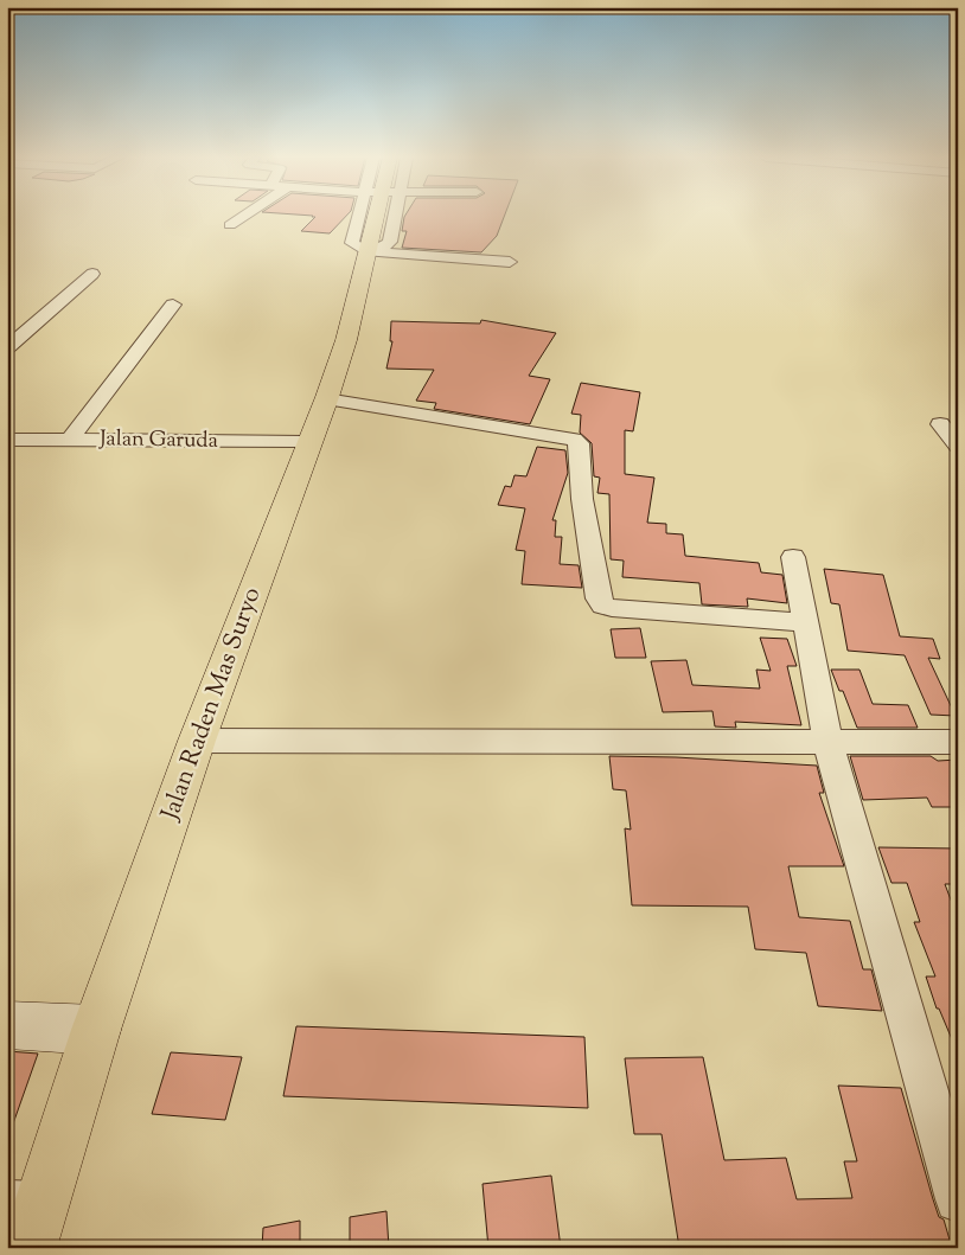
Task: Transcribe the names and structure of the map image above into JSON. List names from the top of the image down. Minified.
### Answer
{"streets":{"main road":["Jalan Raden Mas Suryo"],"street":["Jalan Garuda"]},"crossings":[["Jalan Garuda","Jalan Raden Mas Suryo"]]}
